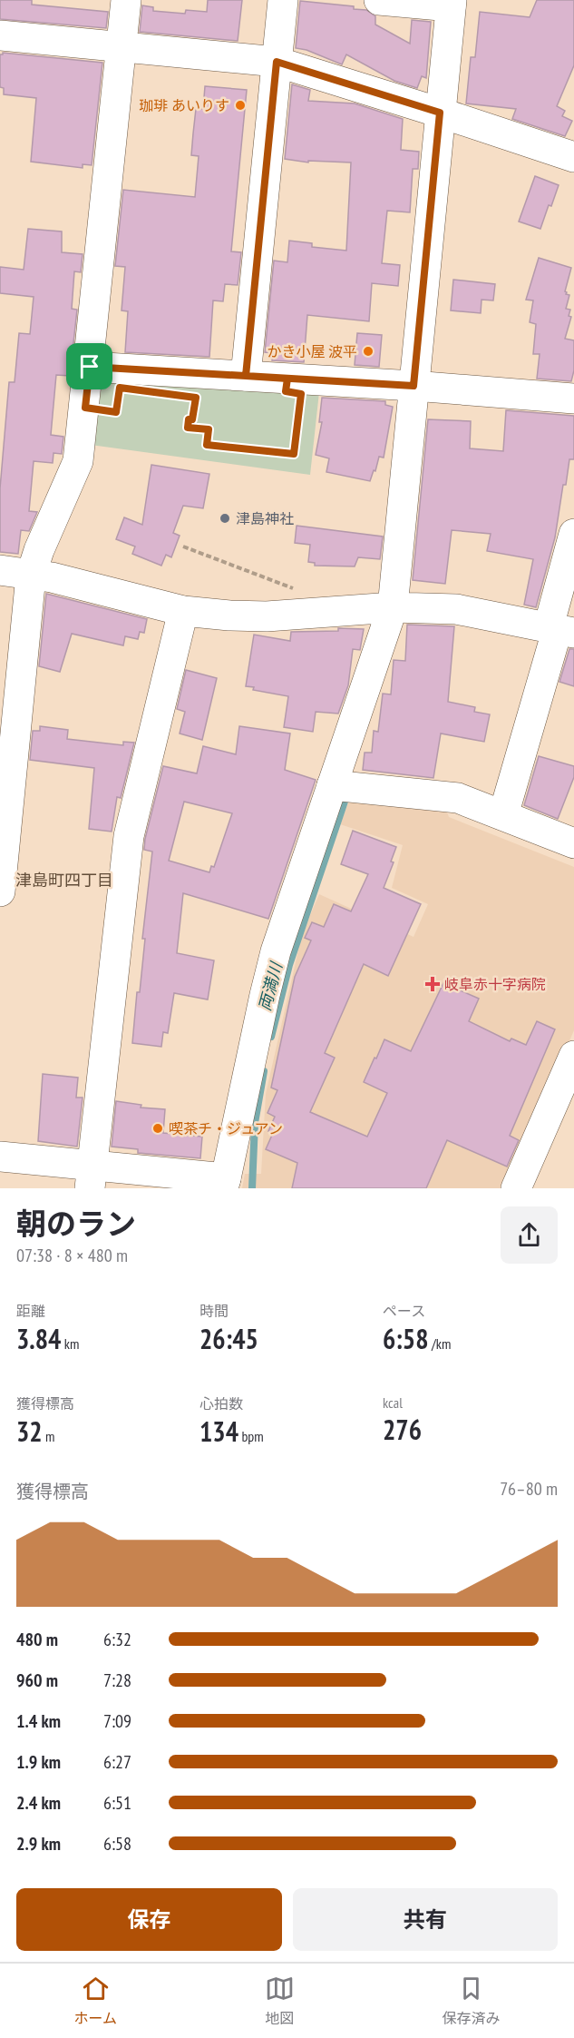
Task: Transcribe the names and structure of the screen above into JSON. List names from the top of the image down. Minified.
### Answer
{"districts":["津島町四丁目"],"water":["両満川"],"places":{"other":["珈琲 あいりす","かき小屋 波平","津島神社","喫茶チ・ジュアン"],"health":["岐阜赤十字病院"]},"page":{"heading":["朝のラン","07:38 · 8 × 480 m"],"stats":[["距離","3.84 km"],["時間","26:45"],["ペース","6:58 /km"],["獲得標高","32 m"],["心拍数","134 bpm"],["kcal","276"]],"chart":["獲得標高","76–80 m"],"list":[{"name":"480 m","note":"6:32"},{"name":"960 m","note":"7:28"},{"name":"1.4 km","note":"7:09"},{"name":"1.9 km","note":"6:27"},{"name":"2.4 km","note":"6:51"},{"name":"2.9 km","note":"6:58"}],"buttons":["保存","共有"],"tabs":["ホーム","地図","保存済み"]}}
